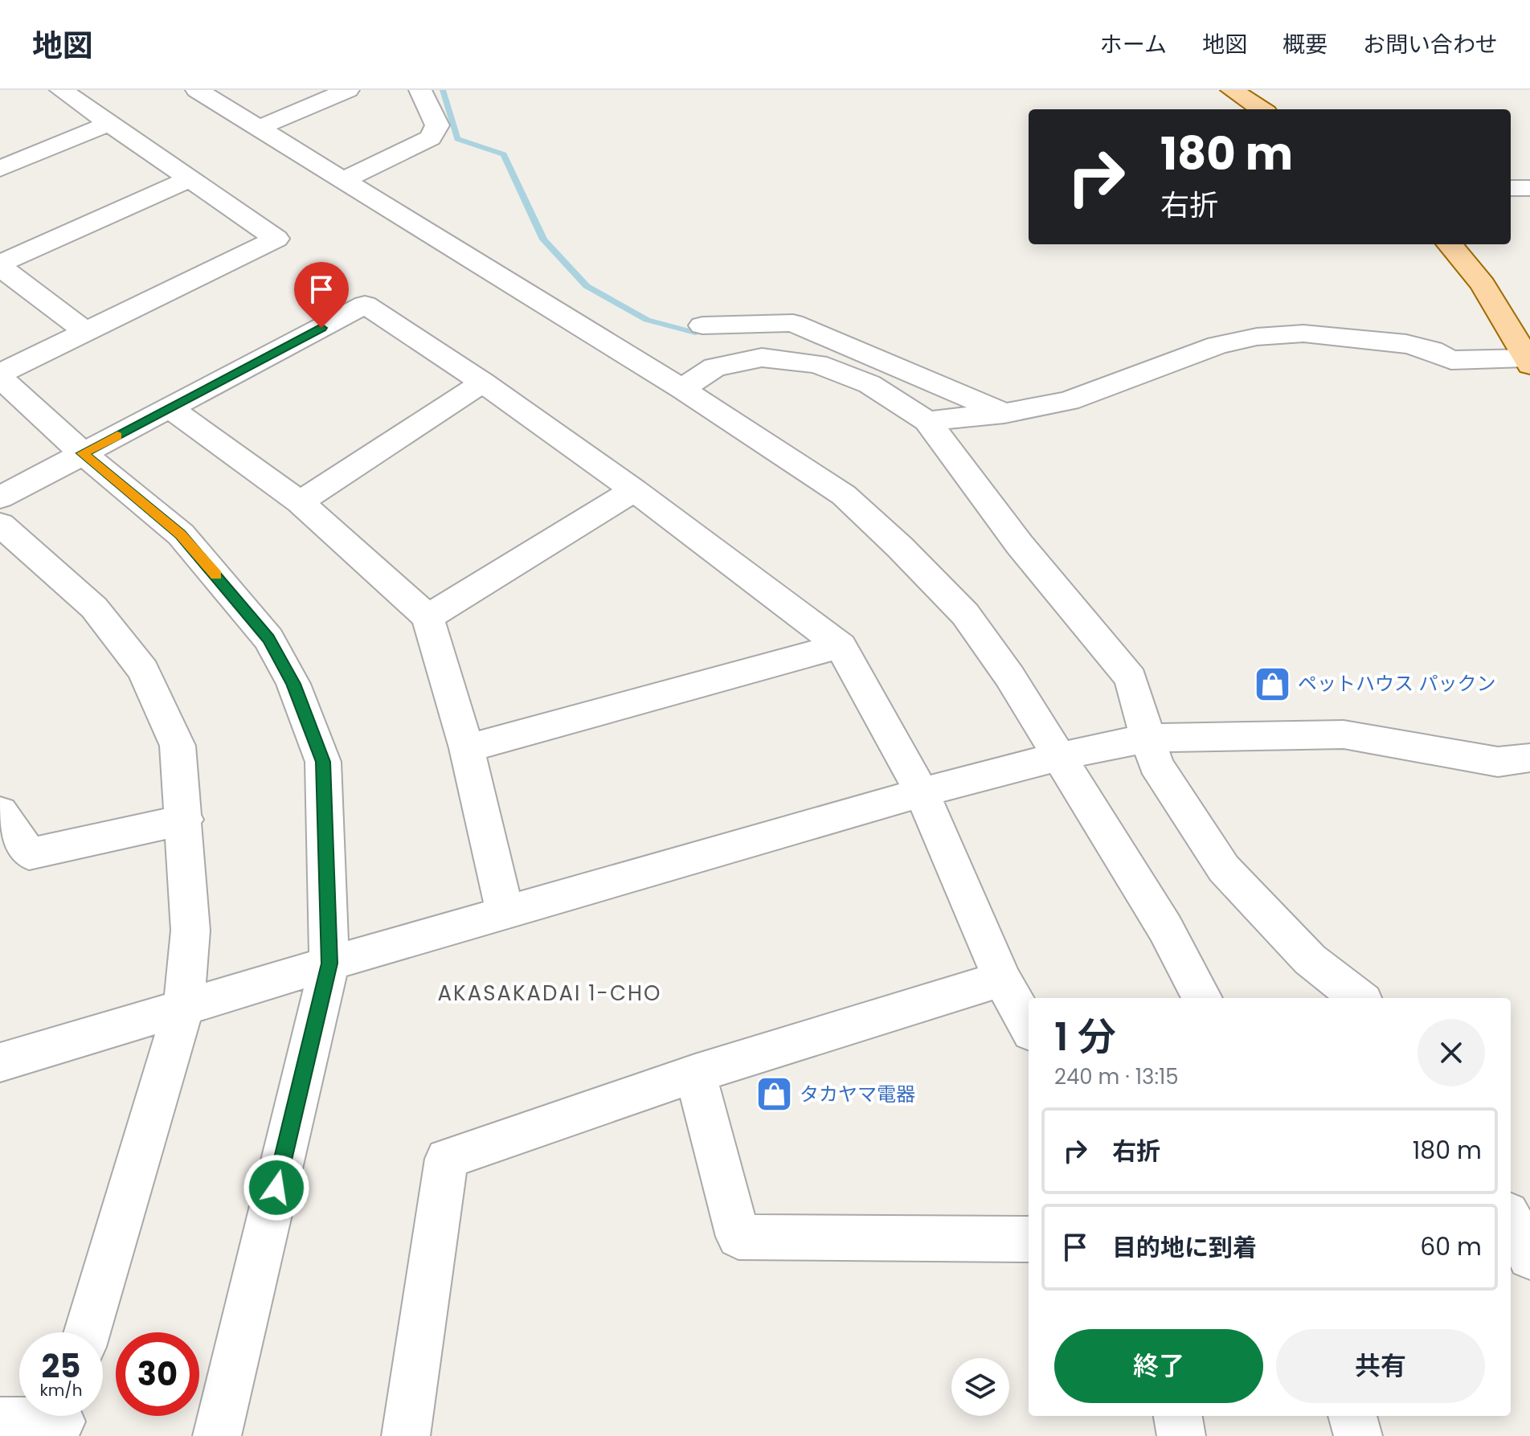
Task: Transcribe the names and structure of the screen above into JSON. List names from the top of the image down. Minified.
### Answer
{"districts":["AKASAKADAI 1-CHO"],"places":{"shop":["ペットハウス パックン","タカヤマ電器"]},"page":{"header":"地図","nav":["ホーム","地図","概要","お問い合わせ"],"turn":["180 m","右折"],"heading":["1 分","240 m · 13:15"],"list":[{"name":"右折","value":"180 m"},{"name":"目的地に到着","value":"60 m"}],"buttons":["終了","共有"],"speed":"25 km/h","limit":"30"}}
